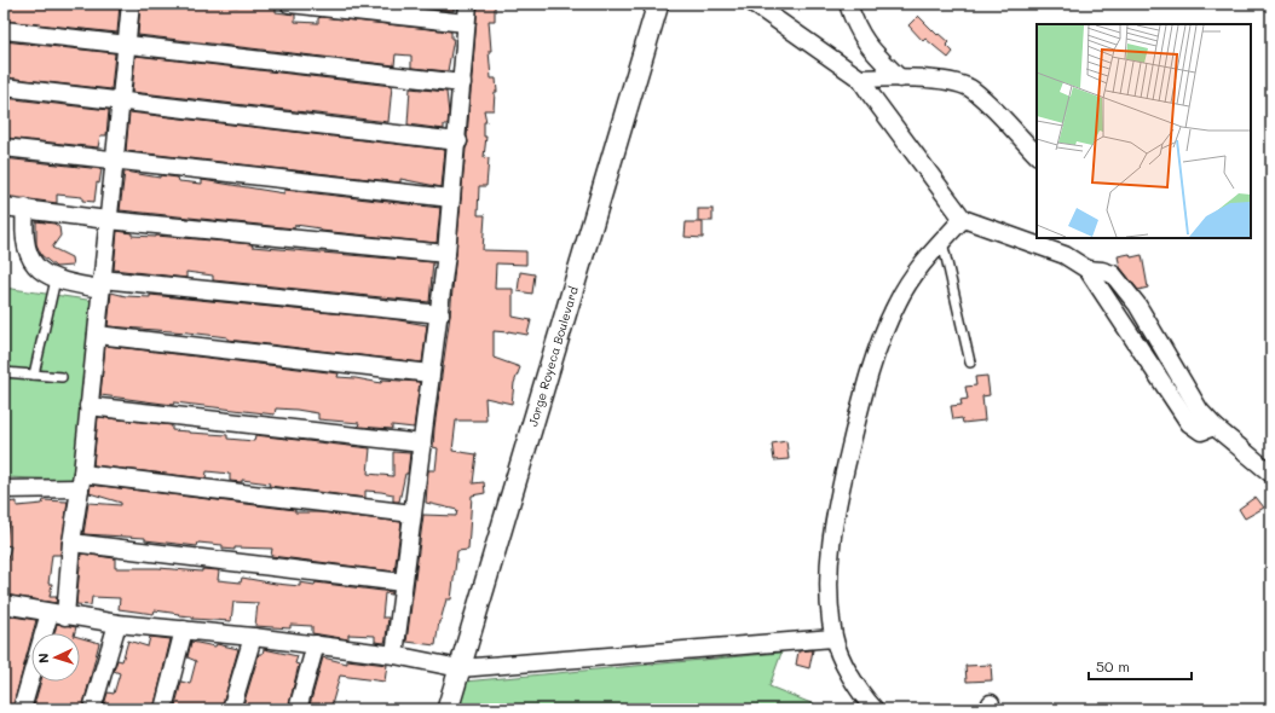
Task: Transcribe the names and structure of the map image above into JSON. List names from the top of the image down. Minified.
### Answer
{"streets":{"street":["Jorge Royeca Boulevard"]},"scale_bar":"50 m","north":"left"}
